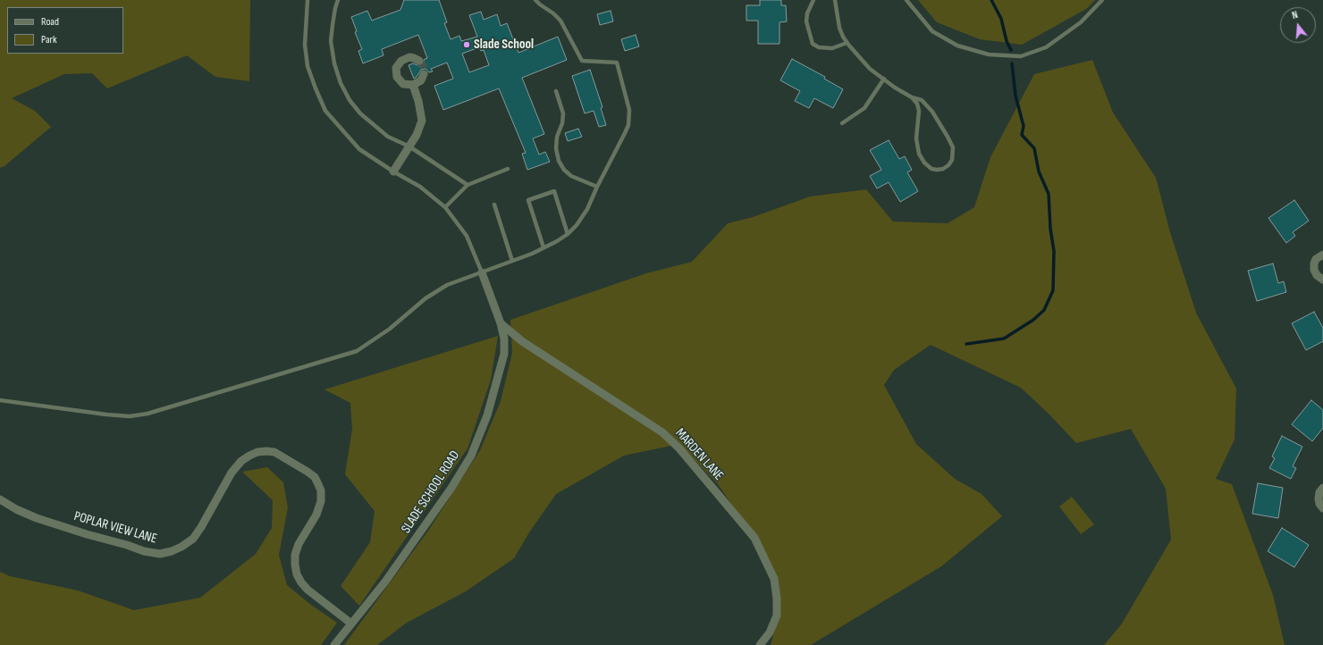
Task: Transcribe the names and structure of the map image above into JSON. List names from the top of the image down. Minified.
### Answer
{"streets":{"street":["MARDEN LANE","SLADE SCHOOL ROAD","POPLAR VIEW LANE"]},"crossings":[["MARDEN LANE","SLADE SCHOOL ROAD"],["SLADE SCHOOL ROAD","POPLAR VIEW LANE"]],"places":["Slade School"],"legend":["Road","Park"],"north":"top"}
